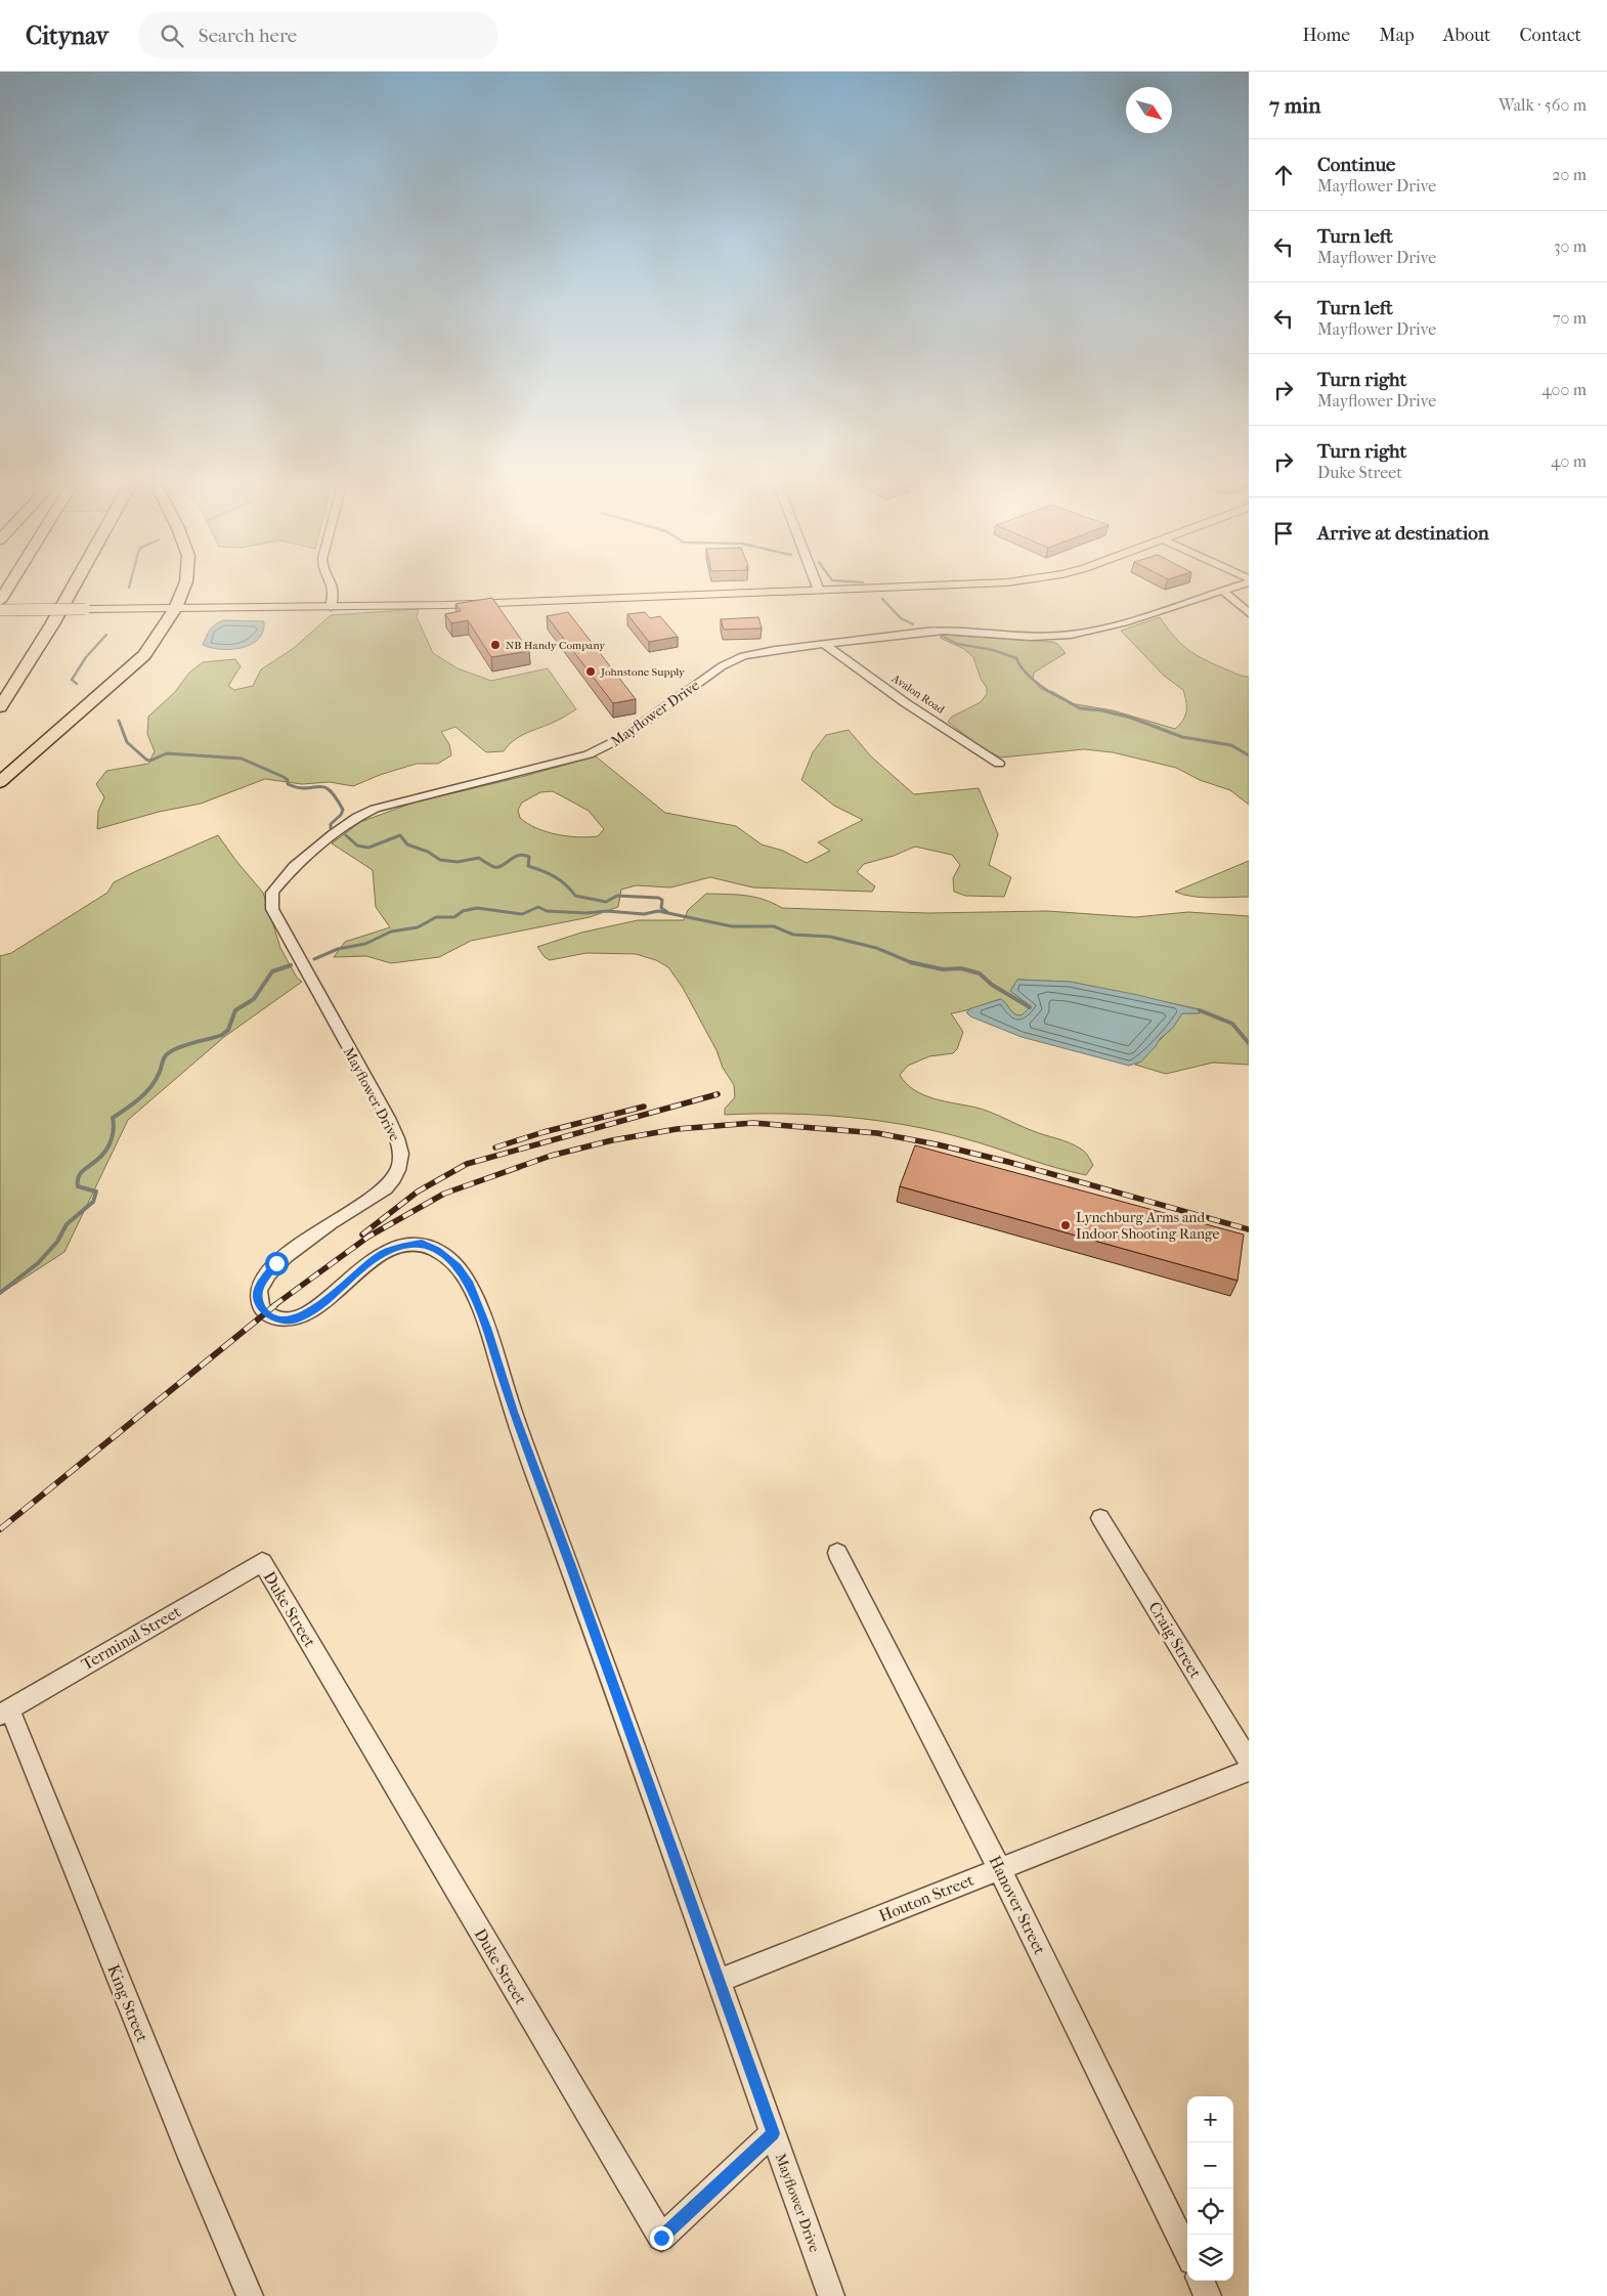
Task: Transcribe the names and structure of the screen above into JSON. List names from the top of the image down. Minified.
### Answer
{"streets":{"street":["Avalon Road","Mayflower Drive","Duke Street","Terminal Street","Craig Street","Houton Street","Hanover Street","King Street"]},"crossings":[["Avalon Road","Mayflower Drive"],["Mayflower Drive","Duke Street"],["Mayflower Drive","Houton Street"],["Duke Street","Terminal Street"],["Terminal Street","King Street"],["Houton Street","Hanover Street"]],"places":["NB Handy Company","Johnstone Supply","Lynchburg Arms and Indoor Shooting Range"],"north":"bottom right","page":{"header":"Citynav","search":"Search here","nav":["Home","Map","About","Contact"],"heading":["7 min","Walk · 560 m"],"list":[["Continue","Mayflower Drive","20 m"],["Turn left","Mayflower Drive","30 m"],["Turn left","Mayflower Drive","70 m"],["Turn right","Mayflower Drive","400 m"],["Turn right","Duke Street","40 m"],"Arrive at destination"],"map_buttons":["+","−"]}}
